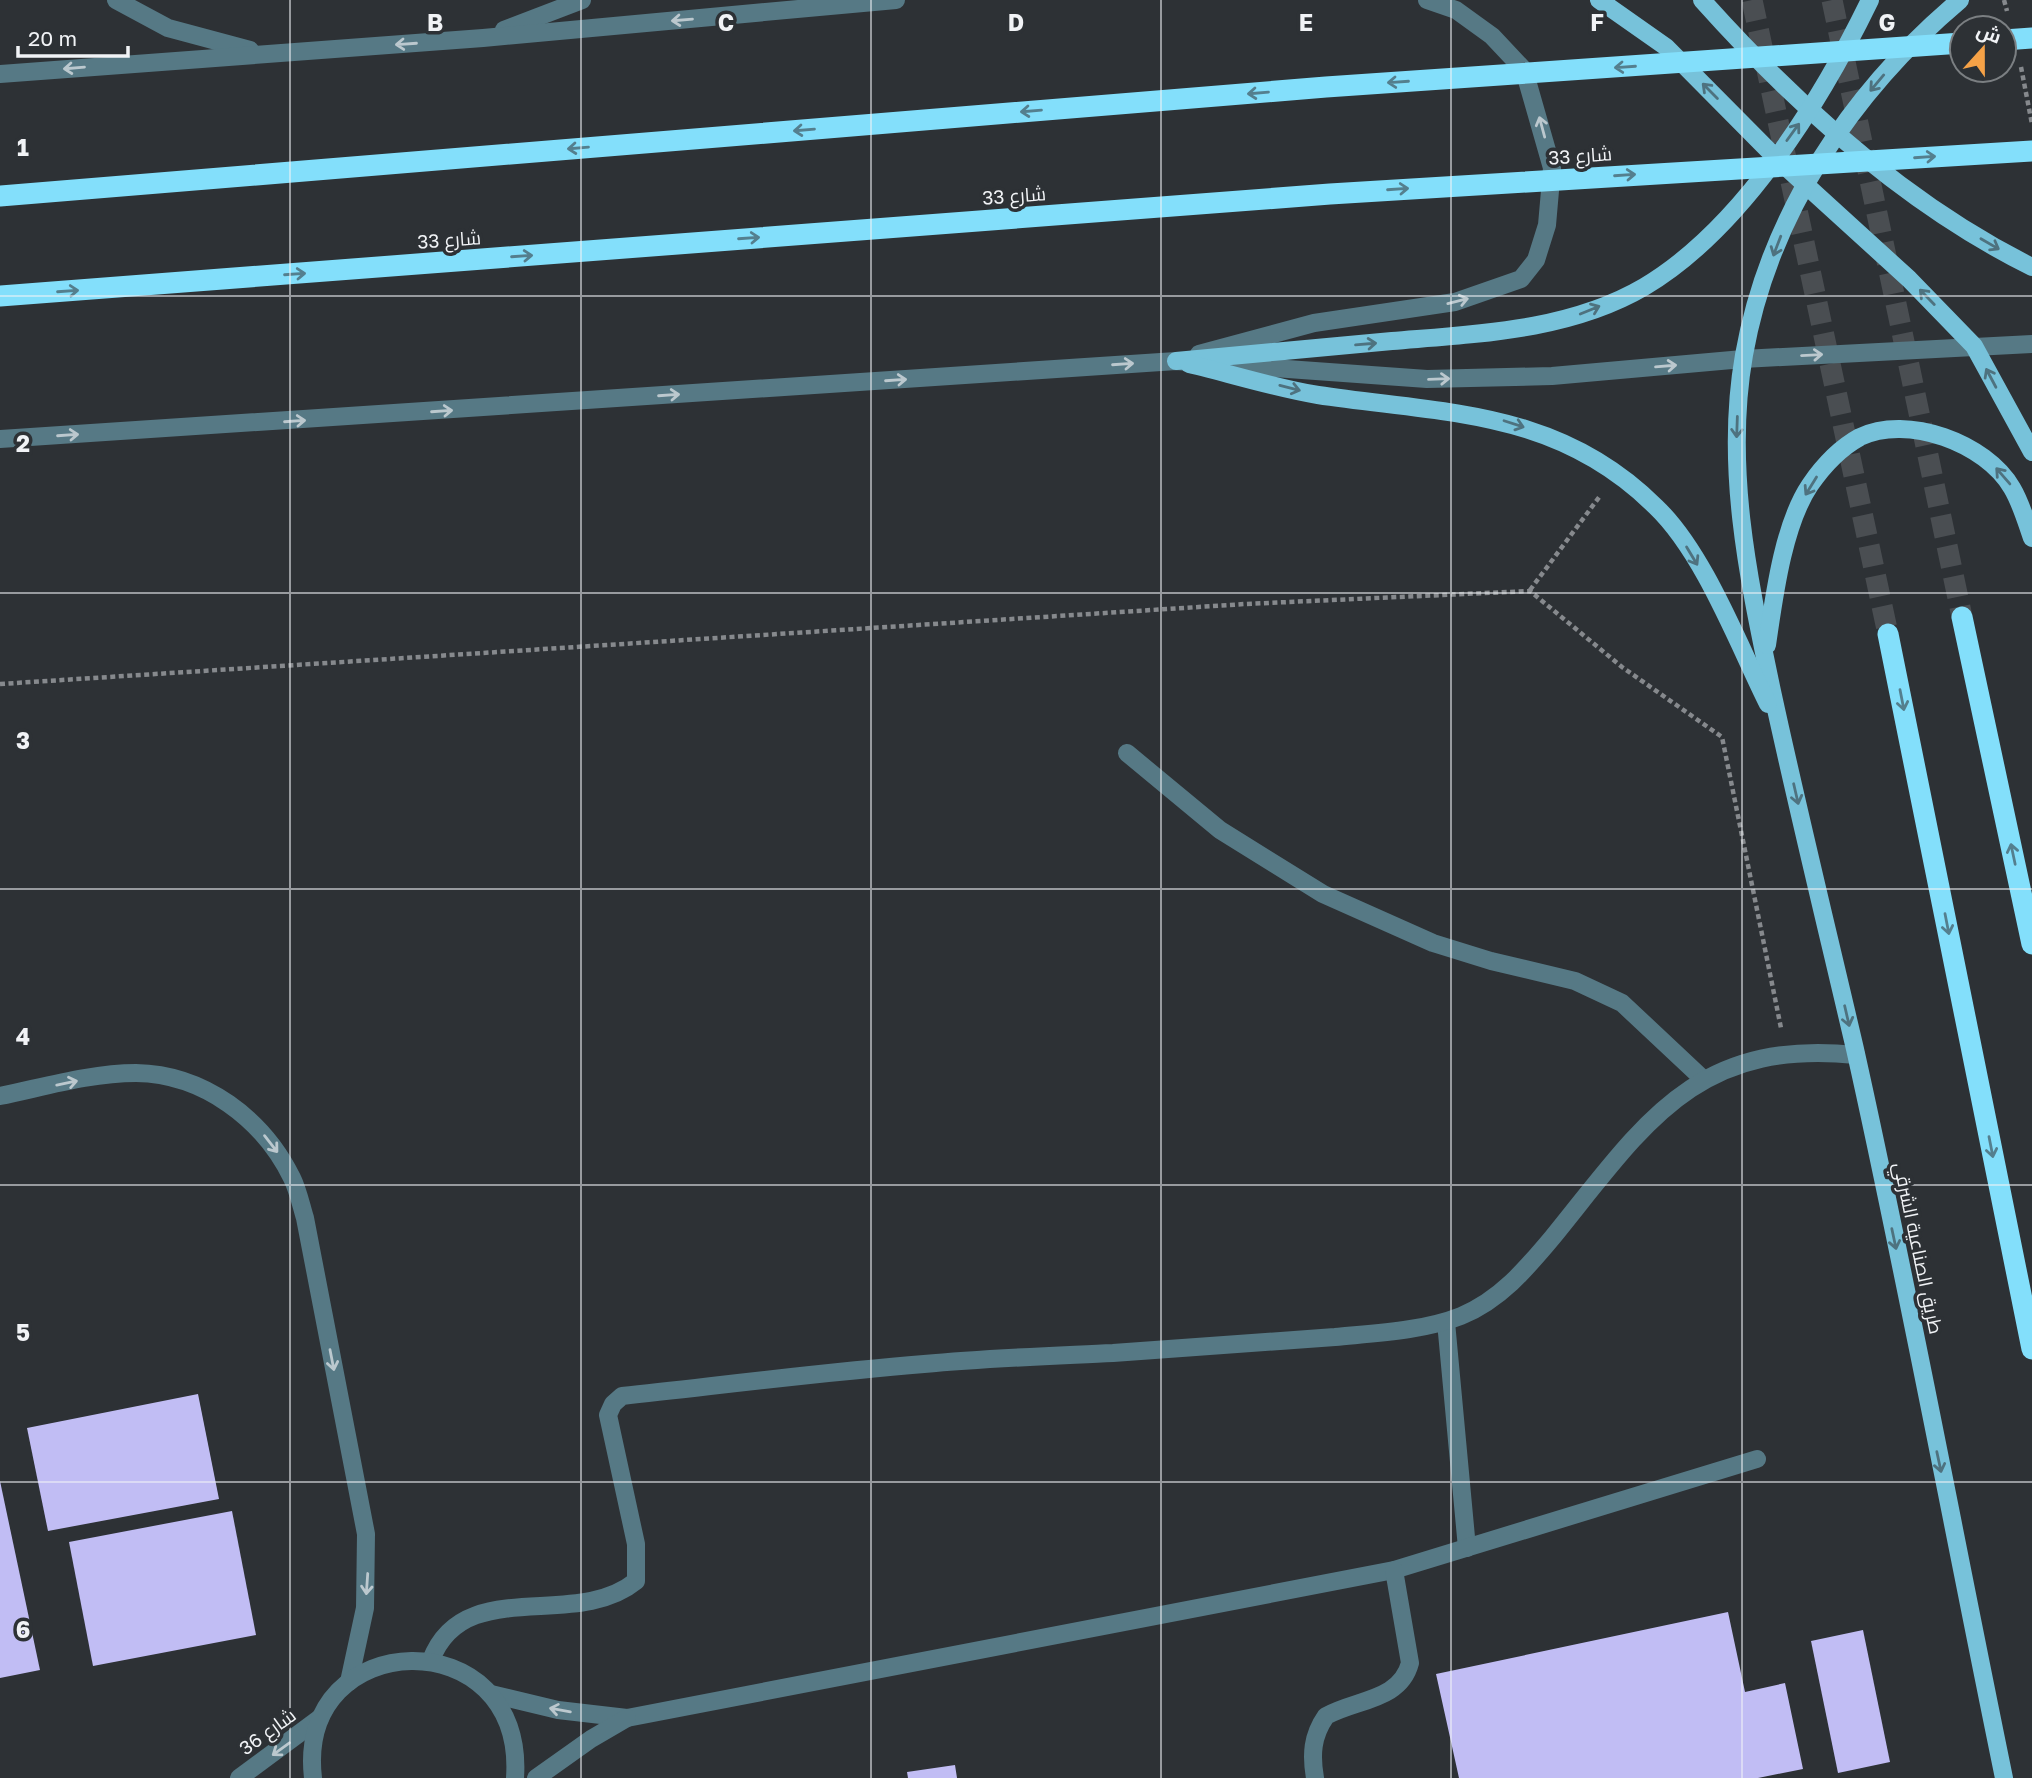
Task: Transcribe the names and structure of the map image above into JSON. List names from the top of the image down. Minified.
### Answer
{"streets":{"highway":["شارع 33"],"main road":["طريق الصناعية الشرقي"],"street":["شارع 36"]},"one_way":["طريق الصناعية الشرقي","شارع 36"],"scale_bar":"20 m","north":"top","grid":{"columns":["B","C","D","E","F","G"],"rows":["1","2","3","4","5","6"]}}
